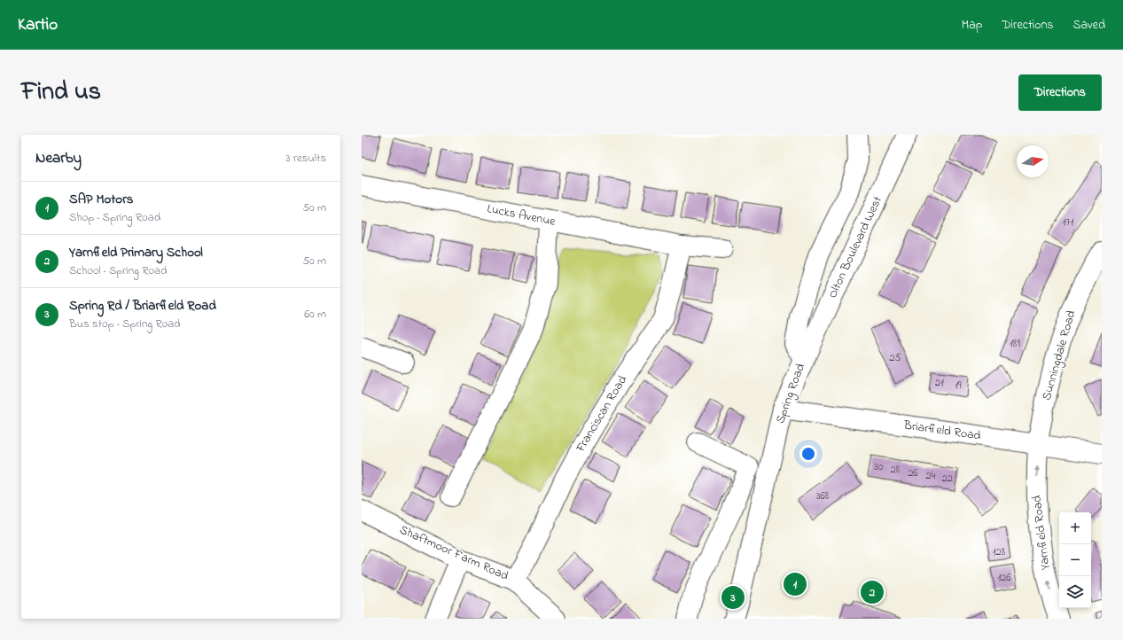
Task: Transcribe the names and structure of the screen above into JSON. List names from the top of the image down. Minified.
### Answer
{"streets":{"street":["Lucks Avenue","Olton Boulevard West","Sunningdale Road","Spring Road","Franciscan Road","Briarfield Road","Yarnfield Road","Shaftmoor Farm Road"]},"crossings":[["Lucks Avenue","Franciscan Road"],["Olton Boulevard West","Spring Road"],["Sunningdale Road","Briarfield Road"],["Sunningdale Road","Yarnfield Road"],["Spring Road","Briarfield Road"],["Franciscan Road","Shaftmoor Farm Road"],["Briarfield Road","Yarnfield Road"]],"one_way":["Yarnfield Road"],"house_numbers":["171","189","25","21","19","30","28","26","24","22","368","128","126"],"north":"right","page":{"header":"Kartio","nav":["Map","Directions","Saved"],"title":"Find us","buttons":"Directions","heading":["Nearby","3 results"],"list":[{"mark":"1","name":"SAP Motors","note":"Shop · Spring Road","value":"50 m"},{"mark":"2","name":"Yarnfield Primary School","note":"School · Spring Road","value":"50 m"},{"mark":"3","name":"Spring Rd / Briarfield Road","note":"Bus stop · Spring Road","value":"60 m"}],"map_buttons":["+","−"],"pins":["1","2","3"]}}
